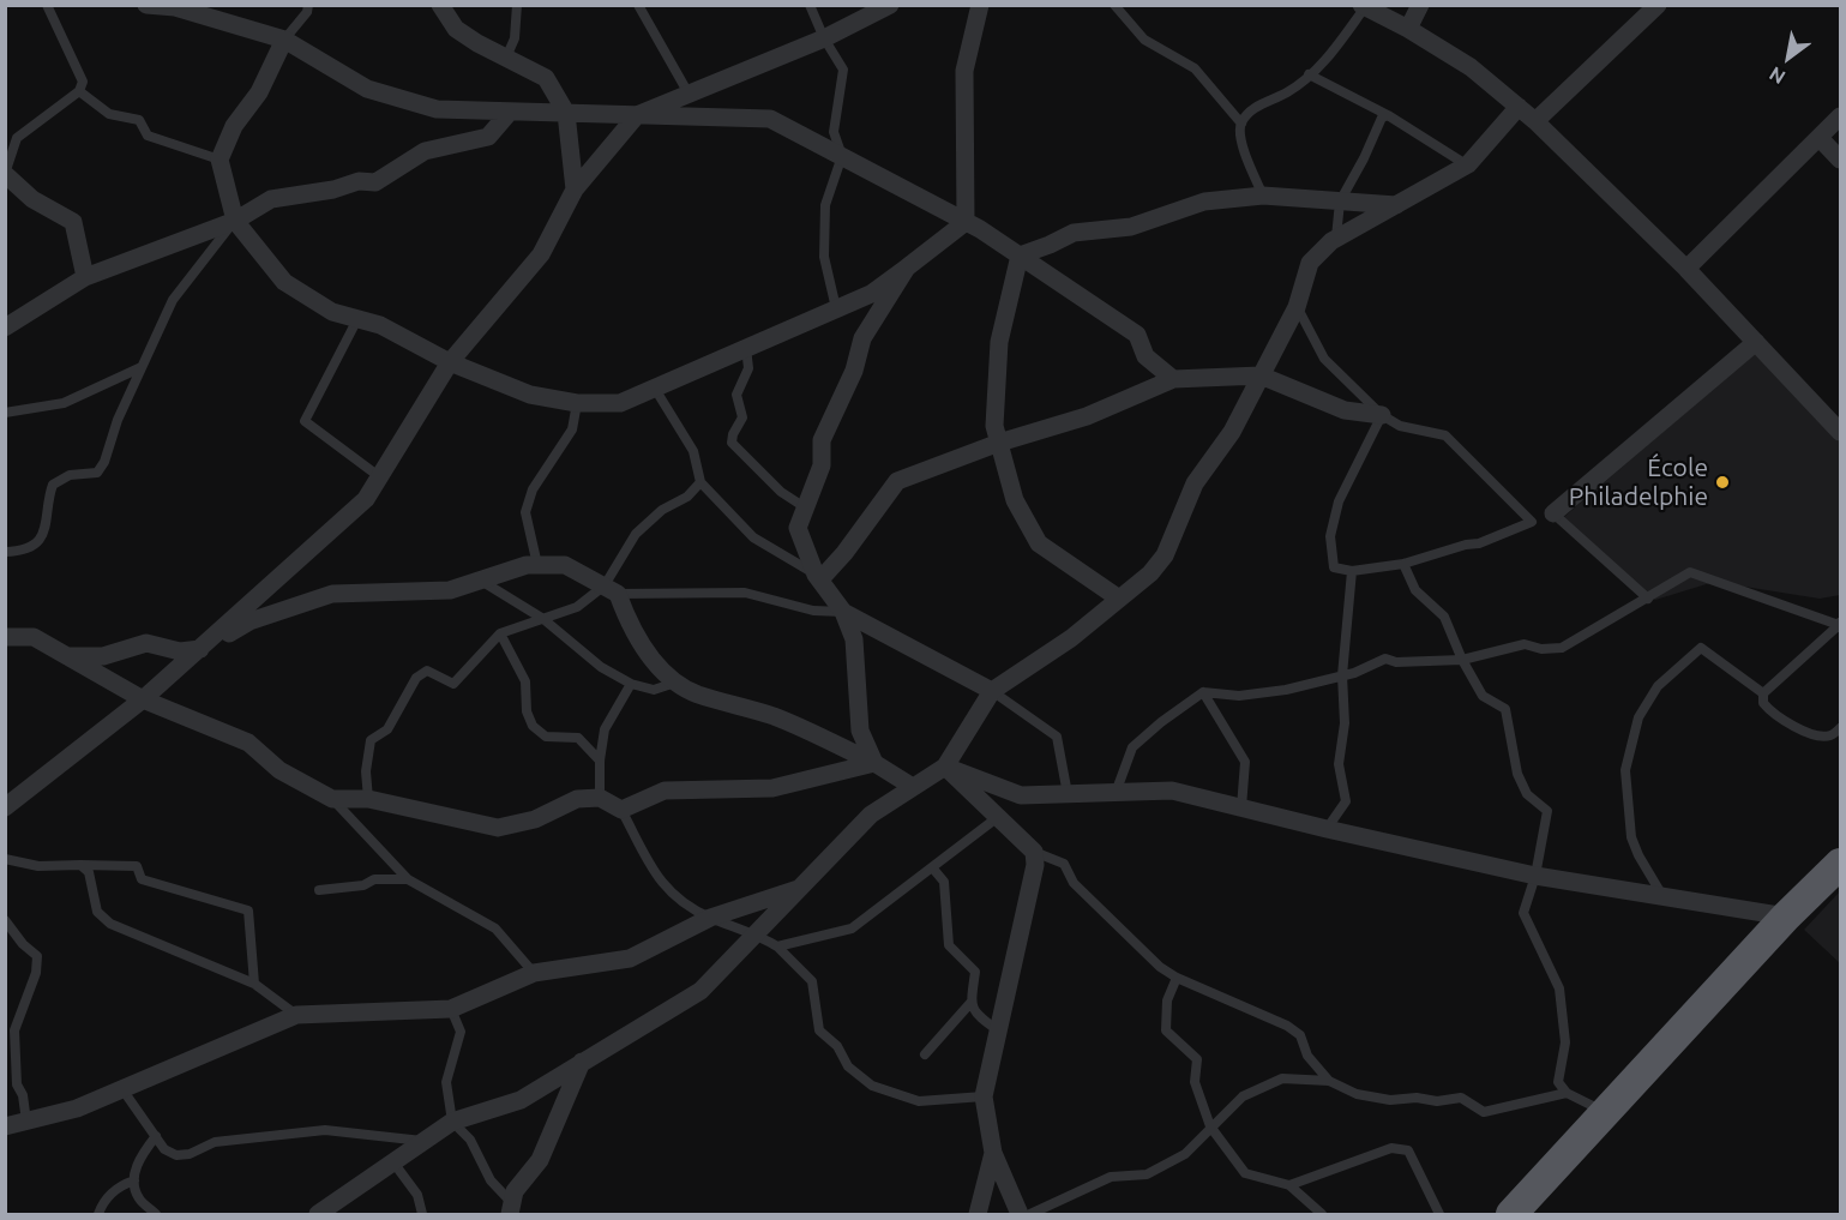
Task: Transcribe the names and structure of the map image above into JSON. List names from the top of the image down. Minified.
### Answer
{"places":["École Philadelphie"],"north":"bottom left"}
